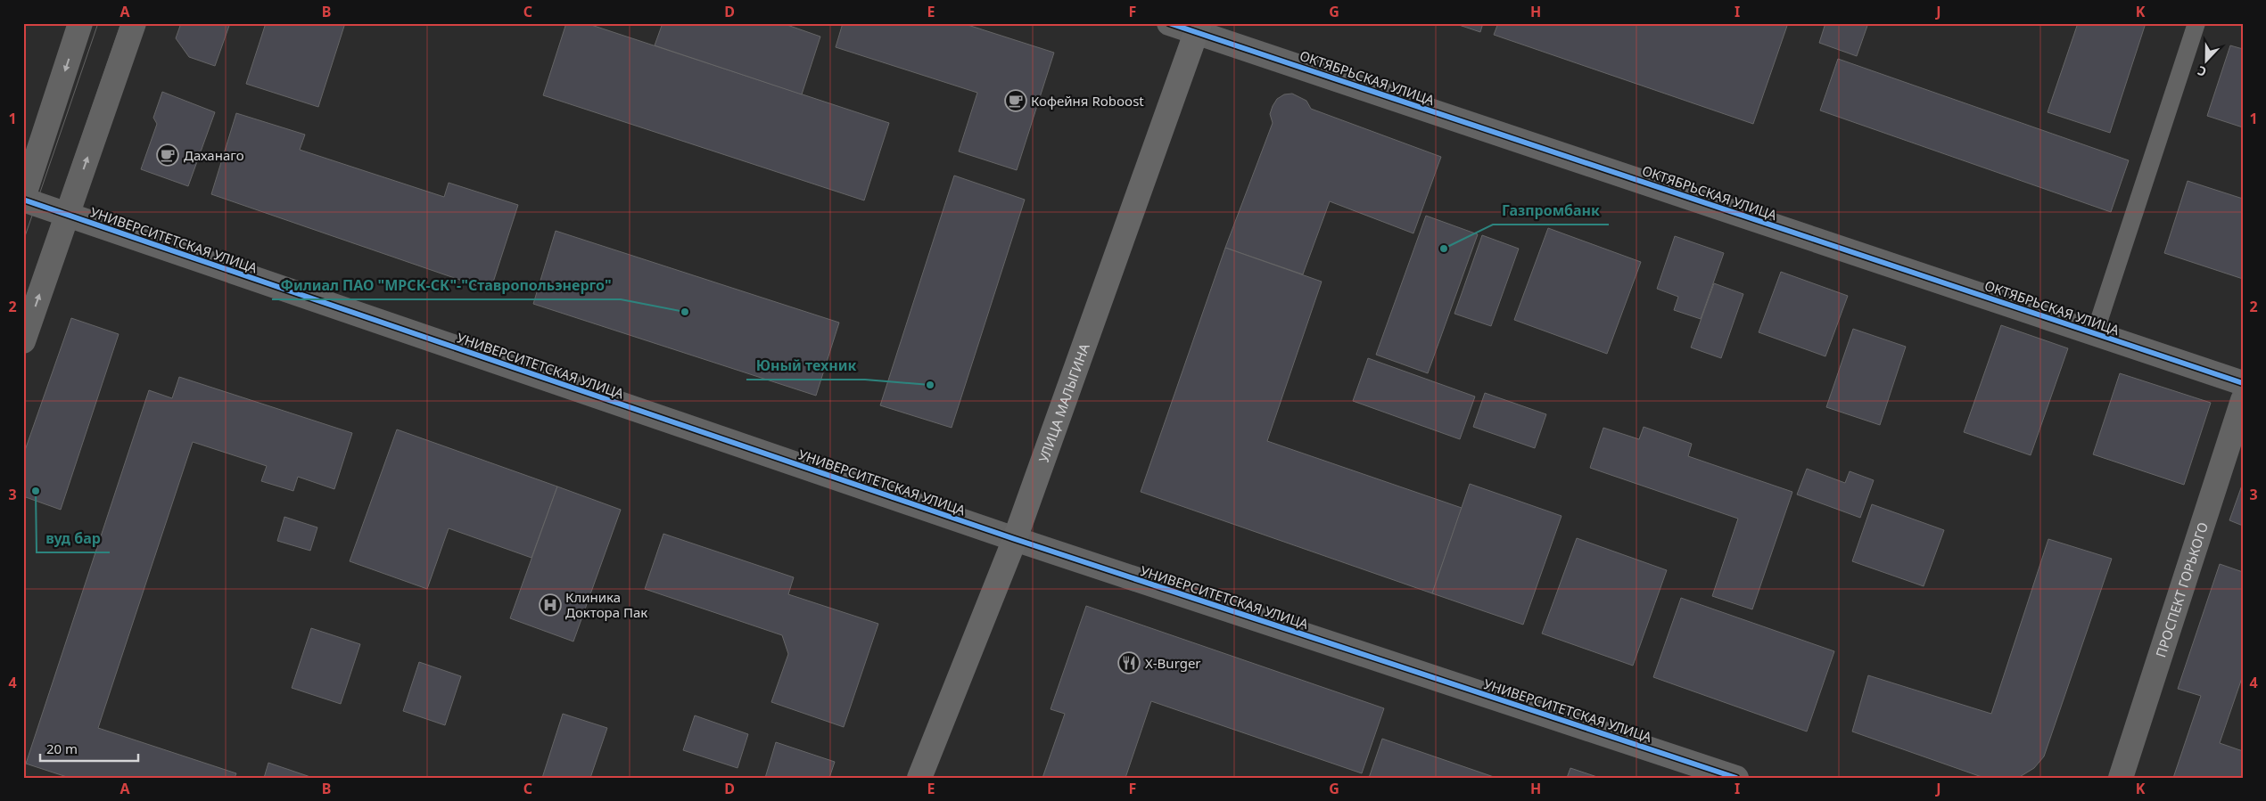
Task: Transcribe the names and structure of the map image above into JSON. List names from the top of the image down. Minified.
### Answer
{"streets":{"main road":["УЛИЦА МАЛЫГИНА"],"street":["ОКТЯБРЬСКАЯ УЛИЦА","УНИВЕРСИТЕТСКАЯ УЛИЦА","ПРОСПЕКТ ГОРЬКОГО"]},"crossings":[["ОКТЯБРЬСКАЯ УЛИЦА","УЛИЦА МАЛЫГИНА"],["УНИВЕРСИТЕТСКАЯ УЛИЦА","УЛИЦА МАЛЫГИНА"]],"places":{"cafe":["Кофейня Roboost","Даханаго"],"other":["Газпромбанк","Филиал ПАО \"МРСК-СК\"-\"Ставропольэнерго\"","Юный техник","вуд бар"],"hospital":["Клиника Доктора Пак"],"restaurant":["X-Burger"]},"scale_bar":"20 m","north":"bottom","grid":{"columns":["A","B","C","D","E","F","G","H","I","J","K"],"rows":["1","2","3","4"]}}
